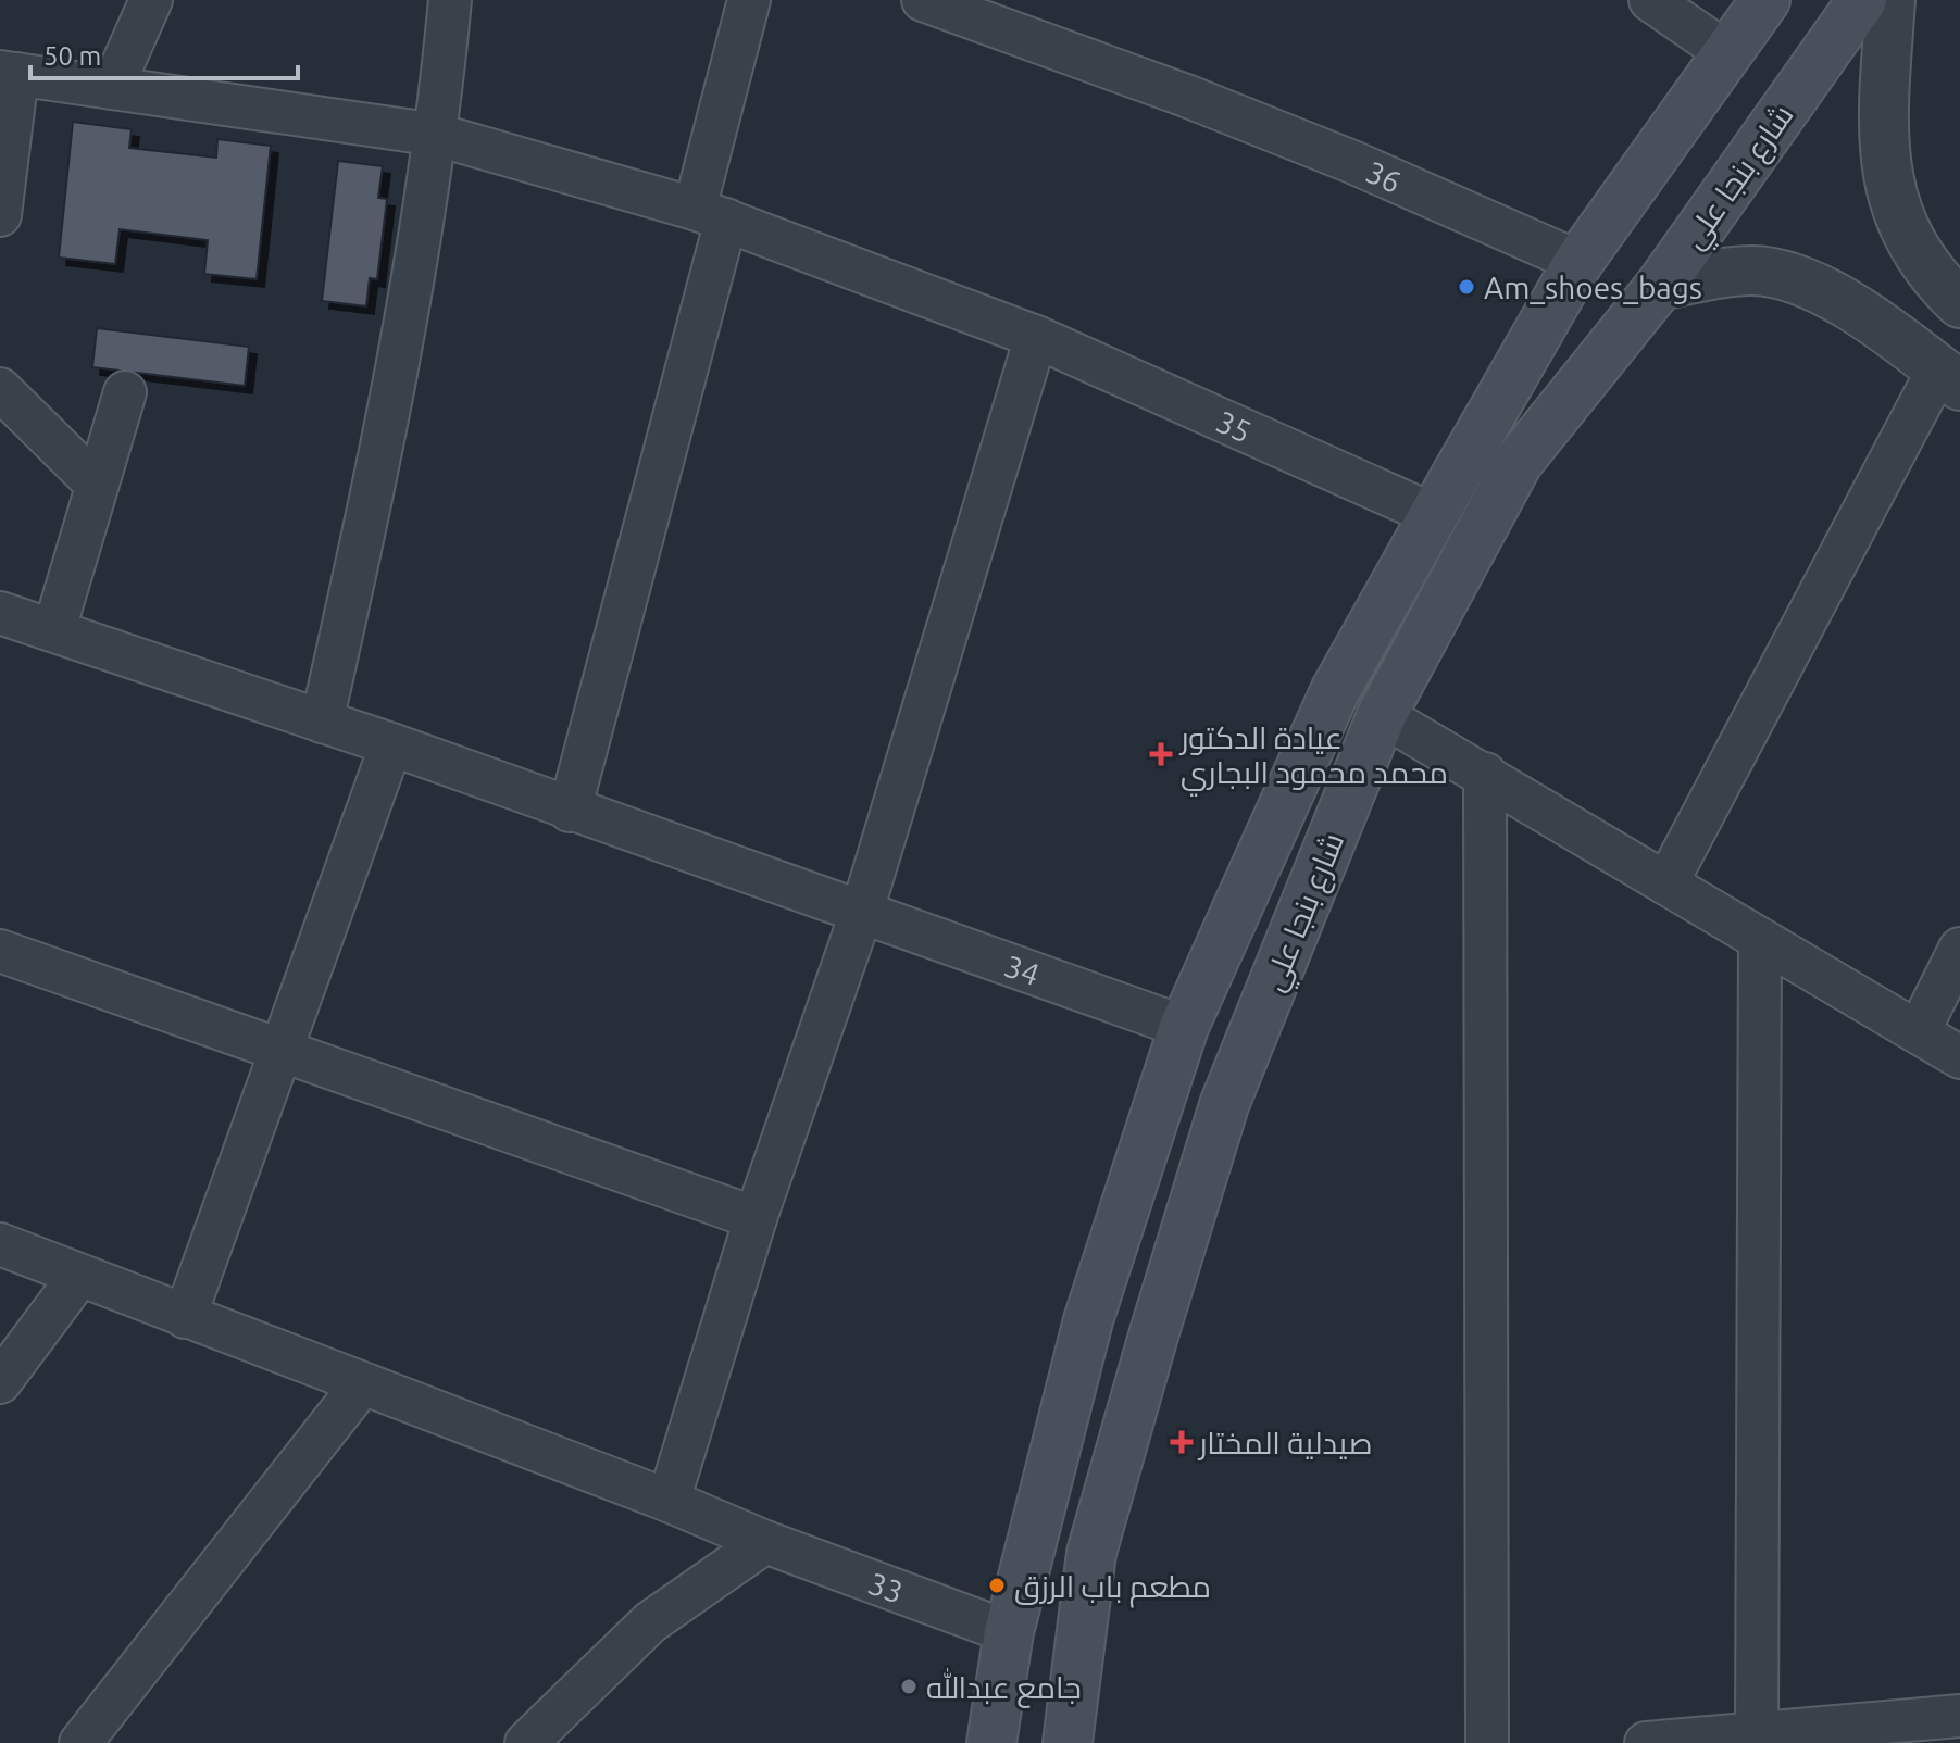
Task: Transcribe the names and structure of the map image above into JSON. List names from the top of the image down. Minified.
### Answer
{"streets":{"main road":["شارع بنجا علي"],"street":["36","35","34","33"]},"crossings":[["36","شارع بنجا علي"],["شارع بنجا علي","35"],["شارع بنجا علي","34"],["شارع بنجا علي","33"]],"places":{"other":["Am_shoes_bags","مطعم باب الرزق","جامع عبدالله"],"health":["عيادة الدكتور محمد محمود البجاري","صيدلية المختار"]},"scale_bar":"50 m"}
